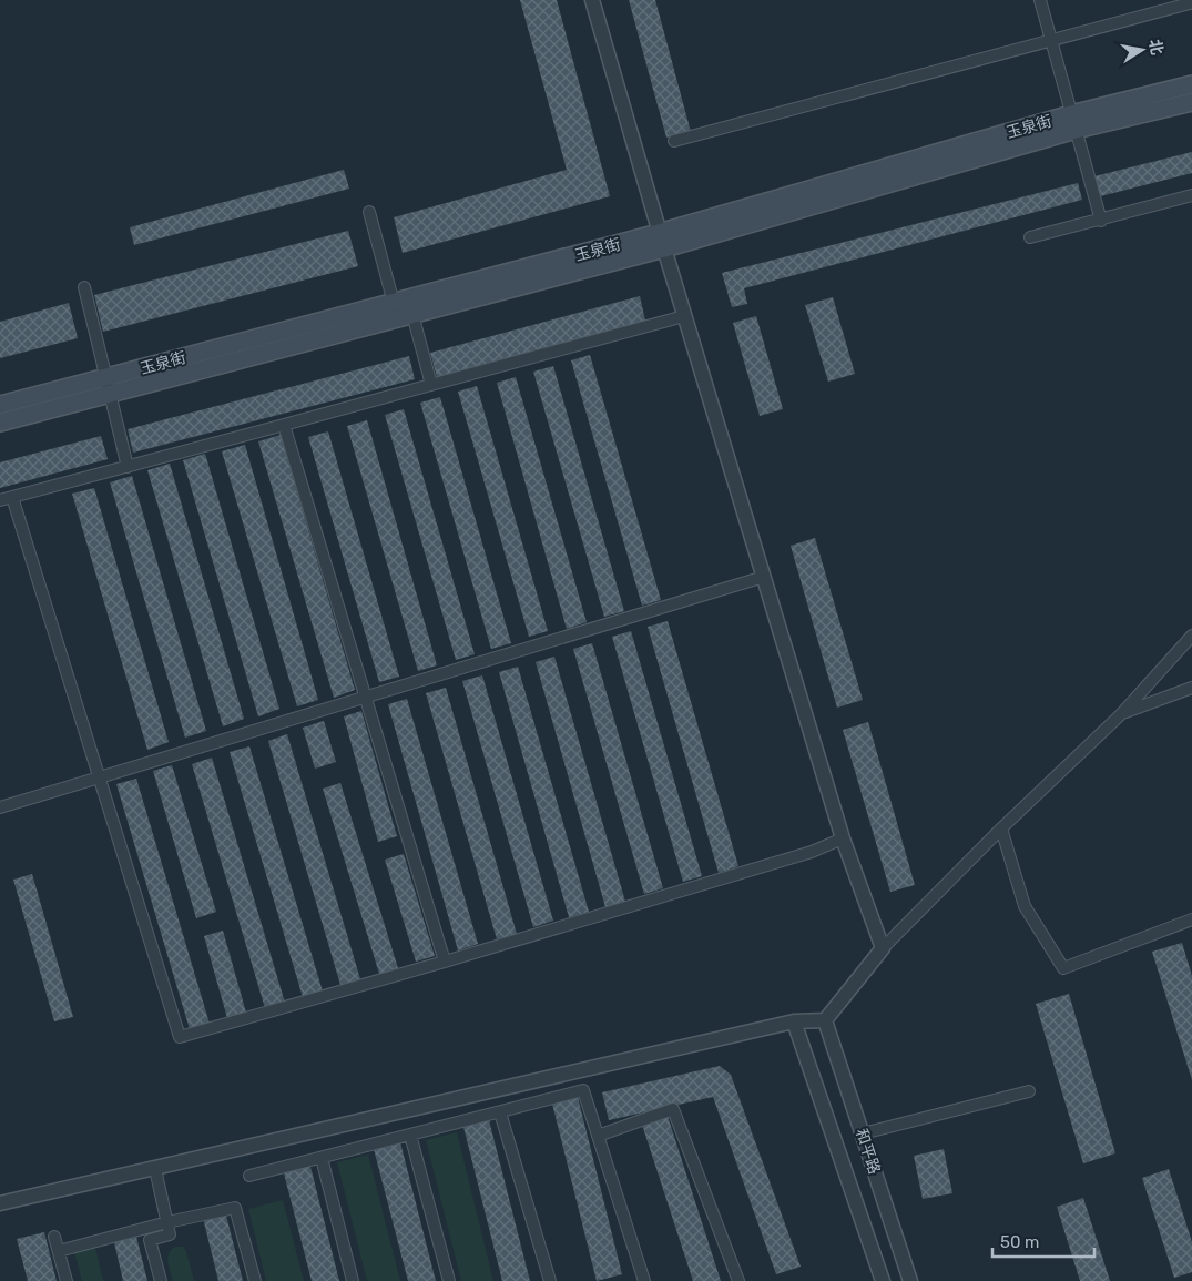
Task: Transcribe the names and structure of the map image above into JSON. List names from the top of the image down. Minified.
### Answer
{"streets":{"main road":["玉泉街"],"street":["和平路"]},"scale_bar":"50 m","north":"right"}
